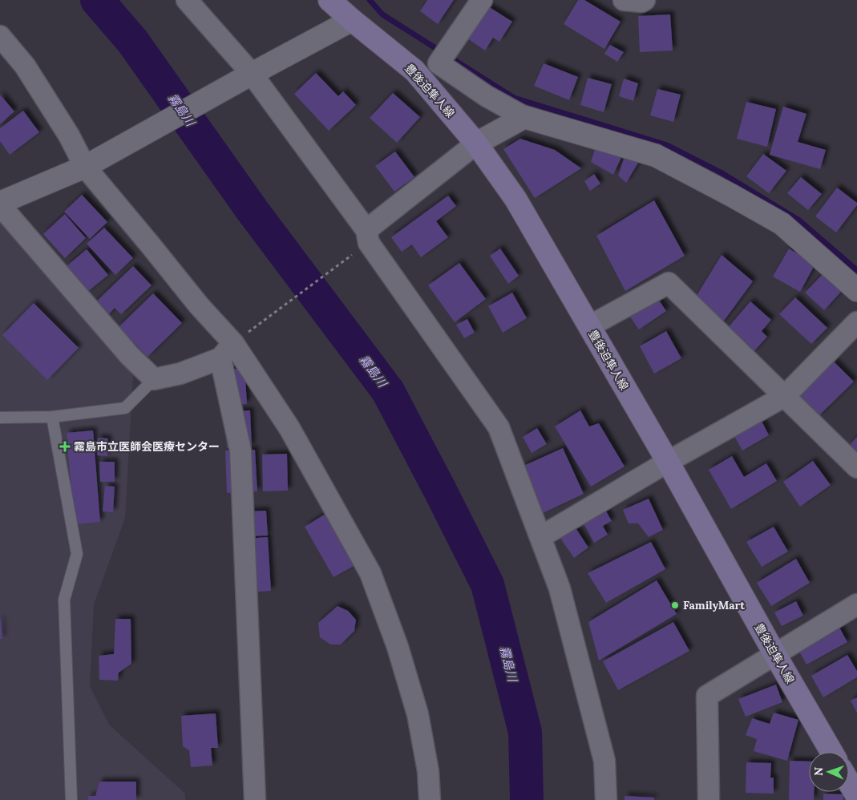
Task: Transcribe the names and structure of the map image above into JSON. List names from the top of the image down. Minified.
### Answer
{"streets":{"main road":["豊後迫隼人線"]},"water":["霧島川"],"places":{"health":["霧島市立医師会医療センター"],"other":["FamilyMart"]},"north":"left"}
